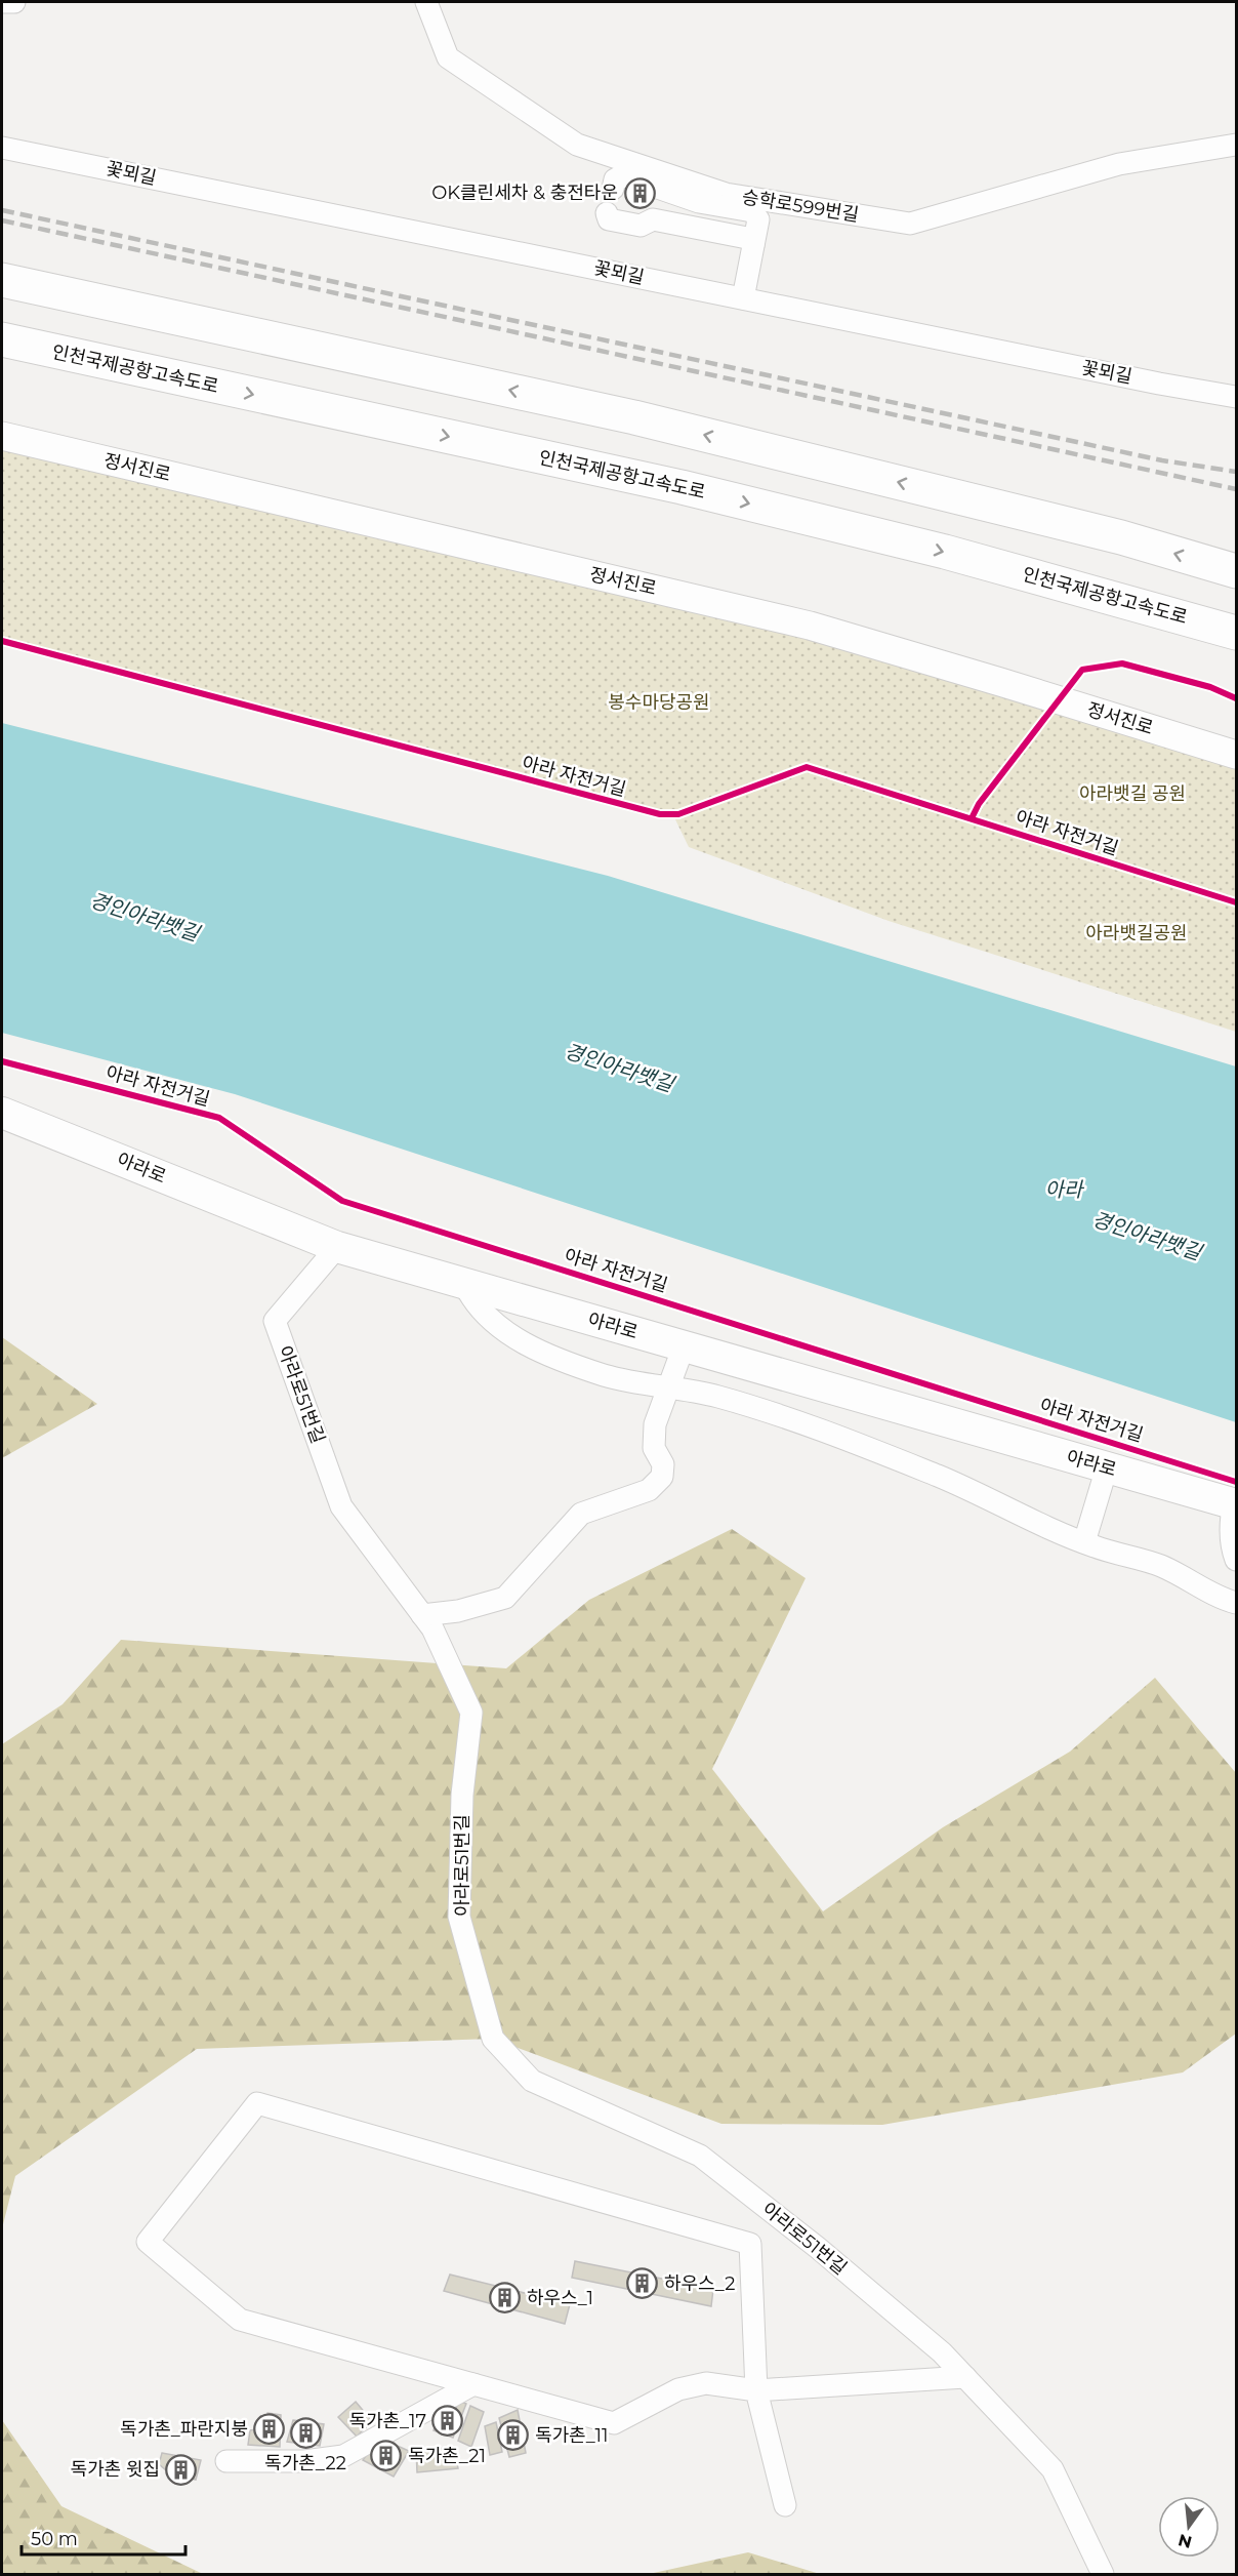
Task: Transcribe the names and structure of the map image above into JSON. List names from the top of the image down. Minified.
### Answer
{"streets":{"highway":["인천국제공항고속도로"],"main road":["아라로"],"street":["꽃뫼길","승학로599번길","정서진로","아라로51번길"],"cycle path":["아라 자전거길"]},"crossings":[["아라로","아라로51번길"]],"water":["경인아라뱃길","아라"],"parks":["봉수마당공원","아라뱃길 공원","아라뱃길공원"],"places":{"building":["OK클린세차 & 충전타운","하우스_2","하우스_1","독가촌_17","독가촌_파란지붕","독가촌_22","독가촌_11","독가촌_21","독가촌 윗집"]},"scale_bar":"50 m","north":"bottom"}
